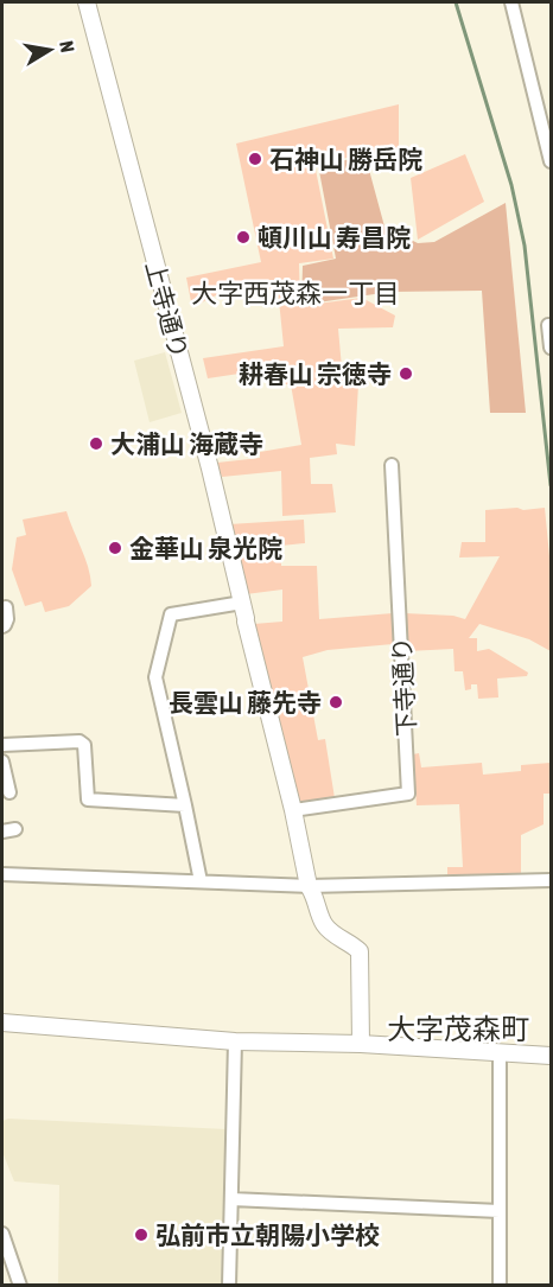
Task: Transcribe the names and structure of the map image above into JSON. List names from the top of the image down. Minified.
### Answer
{"streets":{"street":["上寺通り","下寺通り"]},"crossings":[["上寺通り","下寺通り"]],"districts":["大字西茂森一丁目","大字茂森町"],"places":["石神山 勝岳院","頓川山 寿昌院","耕春山 宗徳寺","大浦山 海蔵寺","金華山 泉光院","長雲山 藤先寺","弘前市立朝陽小学校"],"north":"right"}
